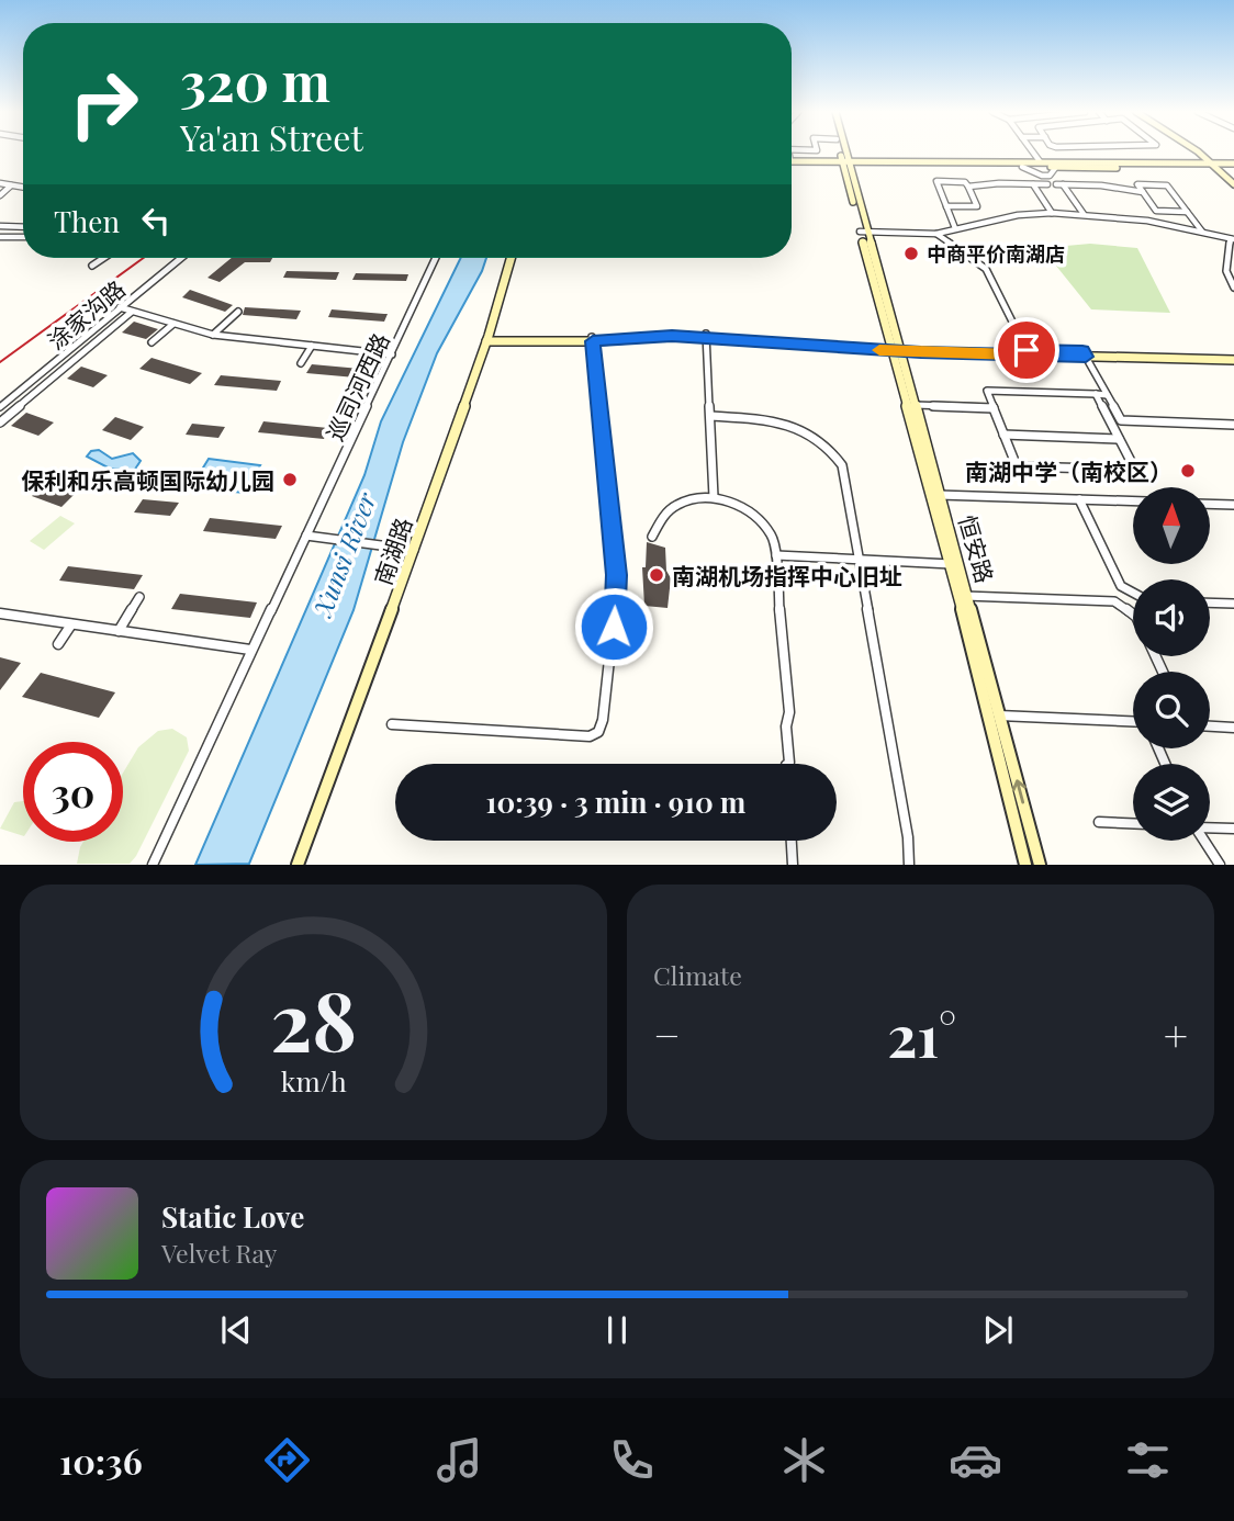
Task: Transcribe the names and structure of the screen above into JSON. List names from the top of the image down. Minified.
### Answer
{"streets":{"main road":["恒安路","南湖路"],"street":["涂家沟路","巡司河西路"]},"water":["Xunsi River"],"places":["中商平价南湖店","南湖中学（南校区）","保利和乐高顿国际幼儿园","南湖机场指挥中心旧址"],"north":"top","page":{"turn":["320 m","Ya'an Street"],"then":"Then","limit":"30","trip":"10:39 · 3 min · 910 m","tile":"Climate","heat":["−","21°","+"],"song":["Static Love","Velvet Ray"],"tabs":"10:36","gauge":["28","km/h"]}}
